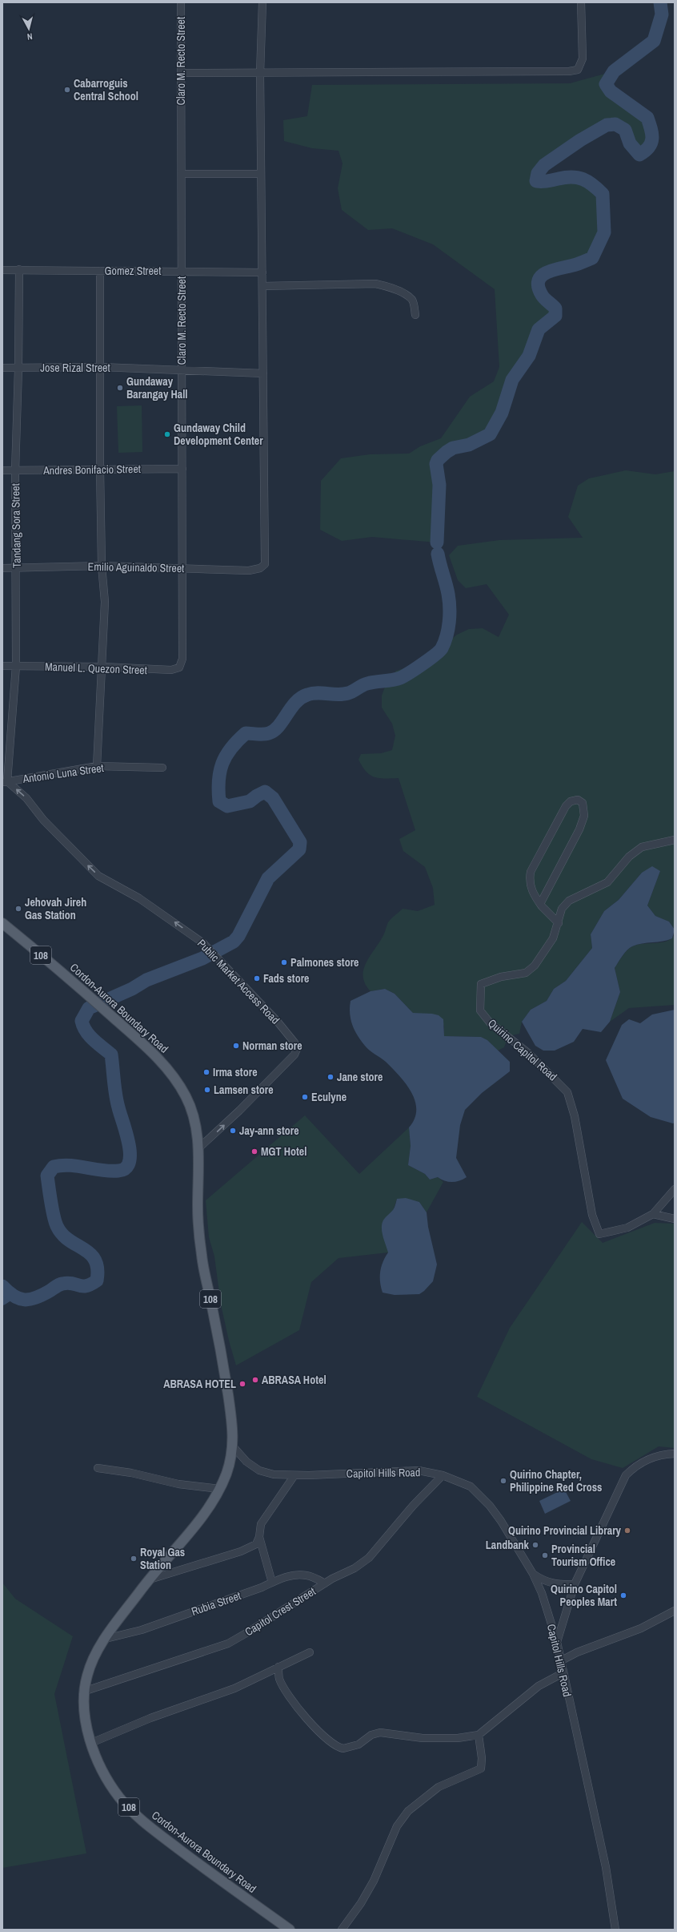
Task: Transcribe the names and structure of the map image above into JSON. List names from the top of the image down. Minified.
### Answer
{"streets":{"main road":["108","Cordon-Aurora Boundary Road"],"street":["Claro M. Recto Street","Gomez Street","Jose Rizal Street","Andres Bonifacio Street","Tandang Sora Street","Emilio Aguinaldo Street","Manuel L. Quezon Street","Antonio Luna Street","Public Market Access Road","Quirino Capitol Road","Capitol Hills Road","Rubia Street","Capitol Crest Street"]},"crossings":[["Claro M. Recto Street","Gomez Street"],["Claro M. Recto Street","Jose Rizal Street"],["Claro M. Recto Street","Andres Bonifacio Street"],["Claro M. Recto Street","Emilio Aguinaldo Street"],["Claro M. Recto Street","Manuel L. Quezon Street"],["Gomez Street","Tandang Sora Street"],["Jose Rizal Street","Tandang Sora Street"],["Jose Rizal Street","Emilio Aguinaldo Street"],["Andres Bonifacio Street","Tandang Sora Street"],["Tandang Sora Street","Emilio Aguinaldo Street"],["Tandang Sora Street","Manuel L. Quezon Street"],["Tandang Sora Street","Antonio Luna Street"],["Tandang Sora Street","Public Market Access Road"],["Antonio Luna Street","Public Market Access Road"],["Public Market Access Road","Cordon-Aurora Boundary Road"],["Cordon-Aurora Boundary Road","Capitol Hills Road"],["Cordon-Aurora Boundary Road","Rubia Street"],["Cordon-Aurora Boundary Road","Capitol Crest Street"],["Capitol Hills Road","Capitol Crest Street"],["Rubia Street","Capitol Crest Street"]],"places":["Cabarroguis Central School","Gundaway Barangay Hall","Gundaway Child Development Center","Jehovah Jireh Gas Station","Palmones store","Fads store","Norman store","Irma store","Jane store","Lamsen store","Eculyne","Jay-ann store","MGT Hotel","ABRASA Hotel","ABRASA HOTEL","Quirino Chapter, Philippine Red Cross","Quirino Provincial Library","Landbank","Provincial Tourism Office","Royal Gas Station","Quirino Capitol Peoples Mart"],"north":"bottom"}
